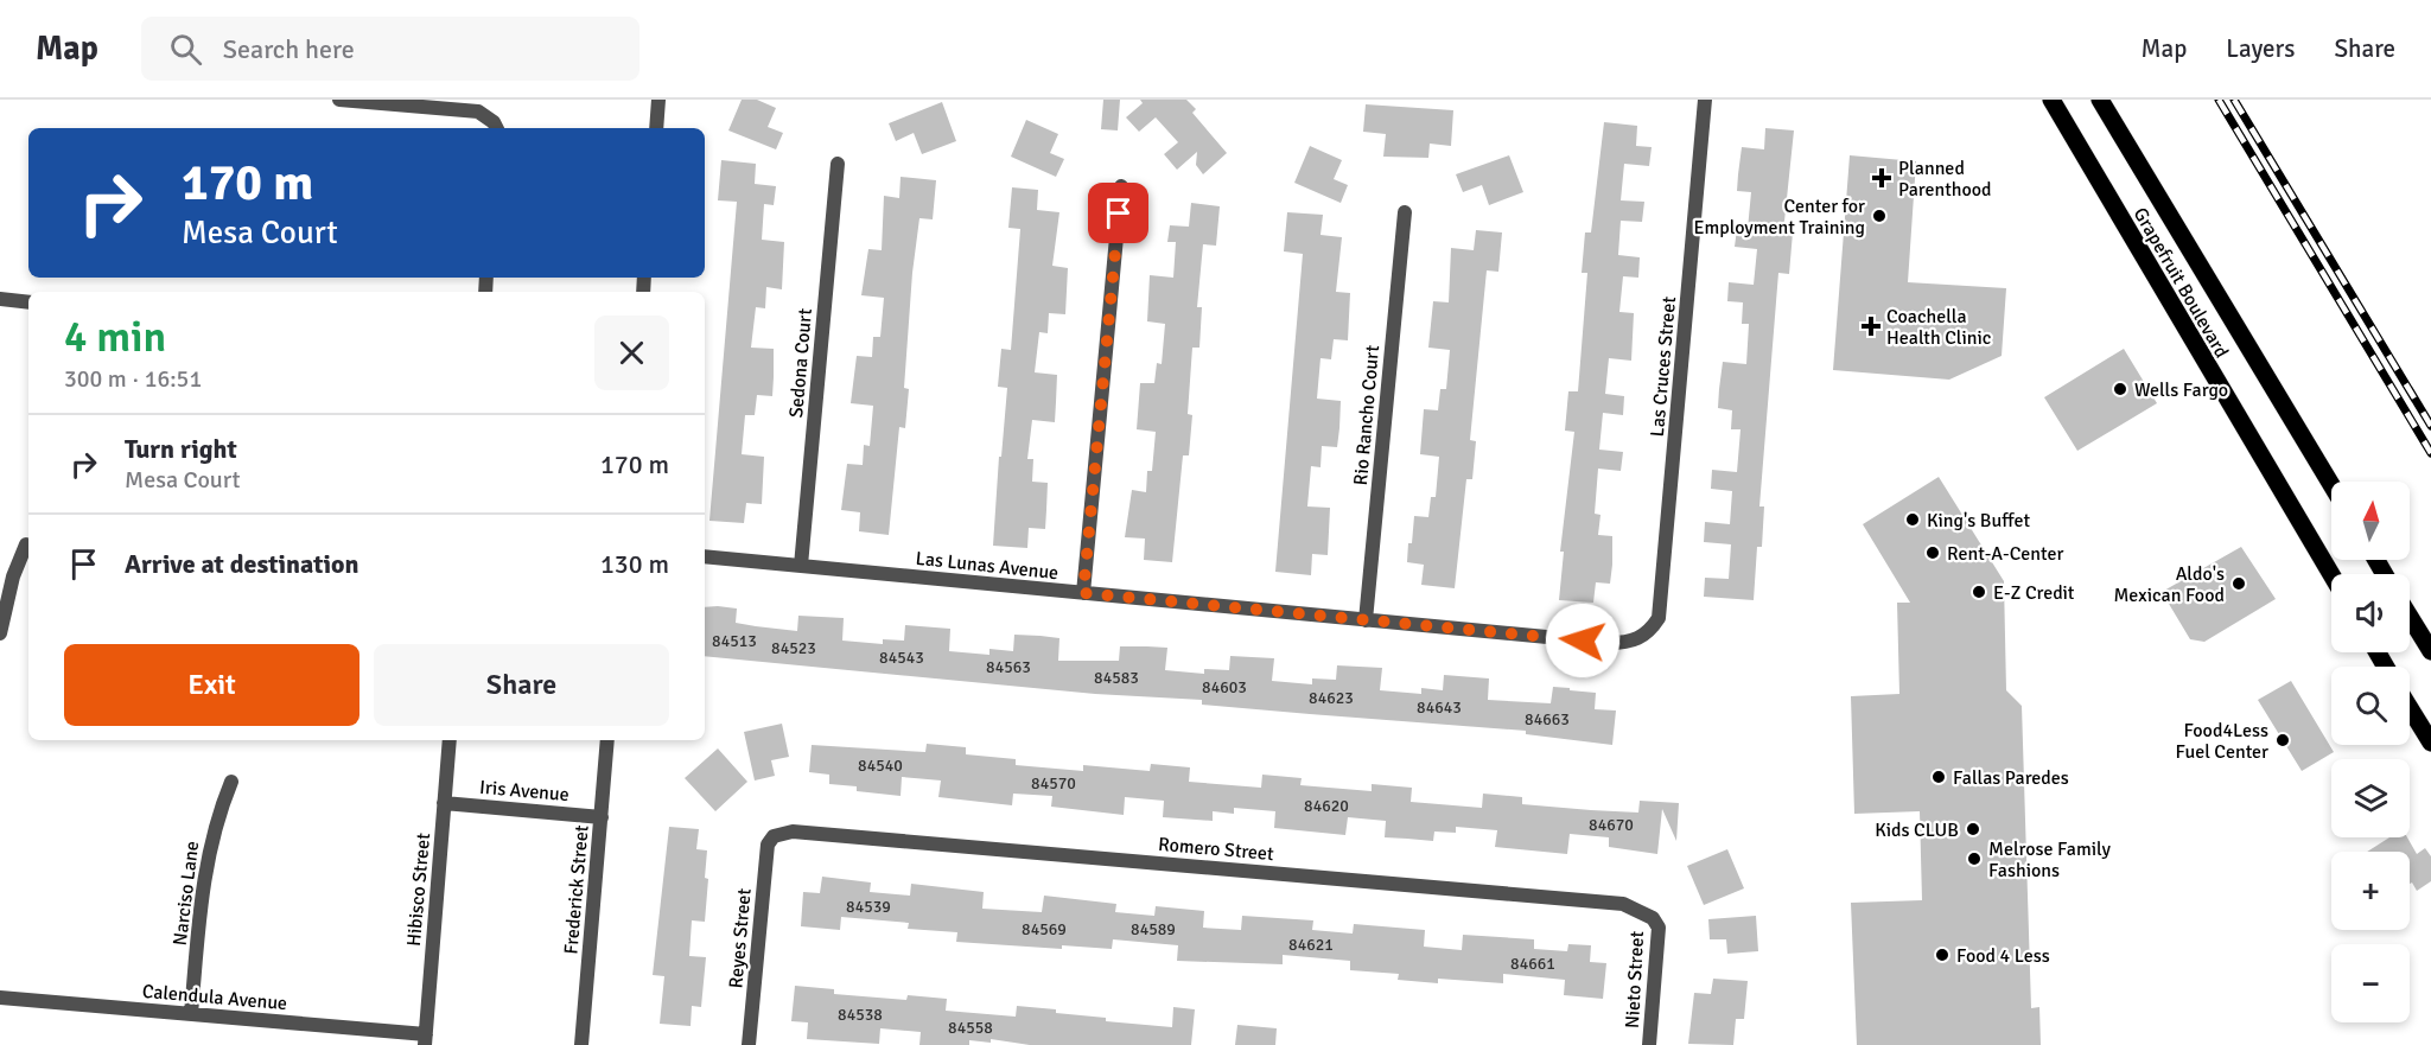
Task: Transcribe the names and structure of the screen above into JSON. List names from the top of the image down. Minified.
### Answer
{"streets":{"main road":["Grapefruit Boulevard"],"street":["Sedona Court","Las Cruces Street","Rio Rancho Court","Las Lunas Avenue","Iris Avenue","Romero Street","Hibisco Street","Frederick Street","Narciso Lane","Reyes Street","Nieto Street","Calendula Avenue"]},"crossings":[["Sedona Court","Las Lunas Avenue"],["Las Cruces Street","Las Lunas Avenue"],["Rio Rancho Court","Las Lunas Avenue"],["Iris Avenue","Hibisco Street"],["Iris Avenue","Frederick Street"],["Romero Street","Reyes Street"],["Romero Street","Nieto Street"],["Hibisco Street","Calendula Avenue"],["Narciso Lane","Calendula Avenue"]],"places":{"health":["Planned Parenthood","Coachella Health Clinic"],"other":["Center for Employment Training","Wells Fargo","King's Buffet","Rent-A-Center","Aldo's Mexican Food","E-Z Credit","Food4Less Fuel Center","Fallas Paredes","Kids CLUB","Melrose Family Fashions","Food 4 Less"]},"house_numbers":["84513","84523","84543","84563","84583","84603","84623","84643","84663","84540","84570","84620","84670","84539","84569","84589","84621","84661","84538","84558"],"north":"top","page":{"header":"Map","search":"Search here","nav":["Map","Layers","Share"],"turn":["170 m","Mesa Court"],"heading":["4 min","300 m · 16:51"],"list":[{"name":"Turn right","note":"Mesa Court","value":"170 m"},{"name":"Arrive at destination","value":"130 m"}],"map_buttons":["+","−"],"buttons":["Exit","Share"]}}
